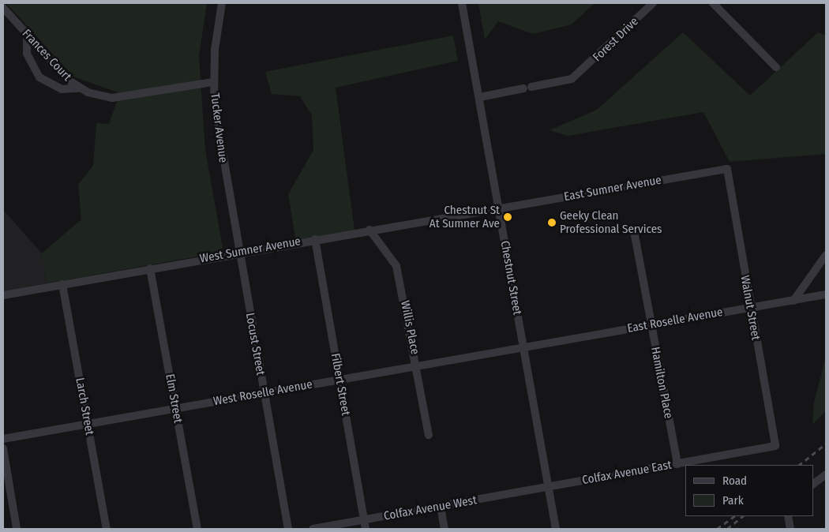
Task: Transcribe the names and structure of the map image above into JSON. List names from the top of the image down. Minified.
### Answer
{"streets":{"street":["Forest Drive","Frances Court","Tucker Avenue","East Sumner Avenue","West Sumner Avenue","Chestnut Street","Walnut Street","East Roselle Avenue","Willis Place","Locust Street","Hamilton Place","Filbert Street","West Roselle Avenue","Elm Street","Larch Street","Colfax Avenue East","Colfax Avenue West"]},"crossings":[["Forest Drive","Chestnut Street"],["Frances Court","Tucker Avenue"],["Tucker Avenue","West Sumner Avenue"],["Tucker Avenue","Locust Street"],["East Sumner Avenue","West Sumner Avenue"],["East Sumner Avenue","Chestnut Street"],["East Sumner Avenue","Walnut Street"],["West Sumner Avenue","Chestnut Street"],["West Sumner Avenue","Willis Place"],["West Sumner Avenue","Locust Street"],["West Sumner Avenue","Filbert Street"],["West Sumner Avenue","Elm Street"],["West Sumner Avenue","Larch Street"],["Chestnut Street","East Roselle Avenue"],["Chestnut Street","West Roselle Avenue"],["Chestnut Street","Colfax Avenue East"],["Chestnut Street","Colfax Avenue West"],["Walnut Street","East Roselle Avenue"],["Walnut Street","Colfax Avenue East"],["East Roselle Avenue","Hamilton Place"],["East Roselle Avenue","West Roselle Avenue"],["Willis Place","West Roselle Avenue"],["Locust Street","West Roselle Avenue"],["Hamilton Place","Colfax Avenue East"],["Filbert Street","West Roselle Avenue"],["Filbert Street","Colfax Avenue West"],["West Roselle Avenue","Elm Street"],["West Roselle Avenue","Larch Street"],["Colfax Avenue East","Colfax Avenue West"]],"places":["Chestnut St At Sumner Ave","Geeky Clean Professional Services"],"legend":["Road","Park"]}
